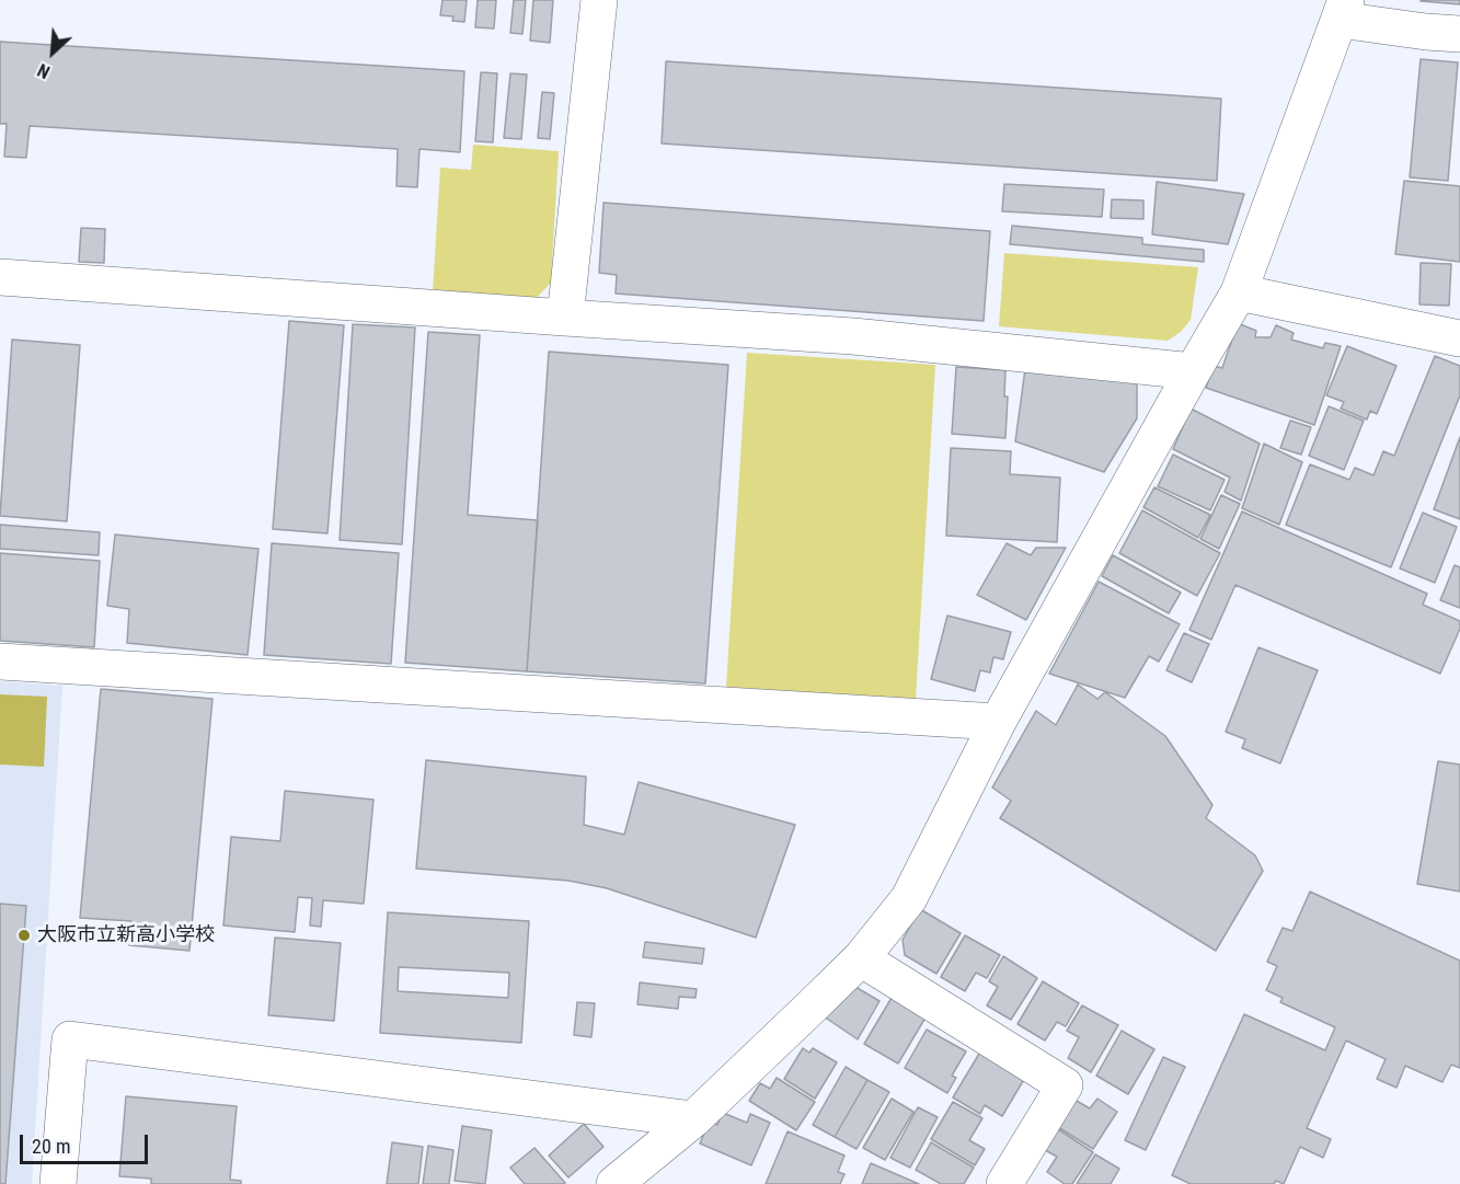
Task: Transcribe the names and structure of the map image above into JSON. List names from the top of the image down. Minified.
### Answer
{"places":["大阪市立新高小学校"],"scale_bar":"20 m","north":"bottom left"}
